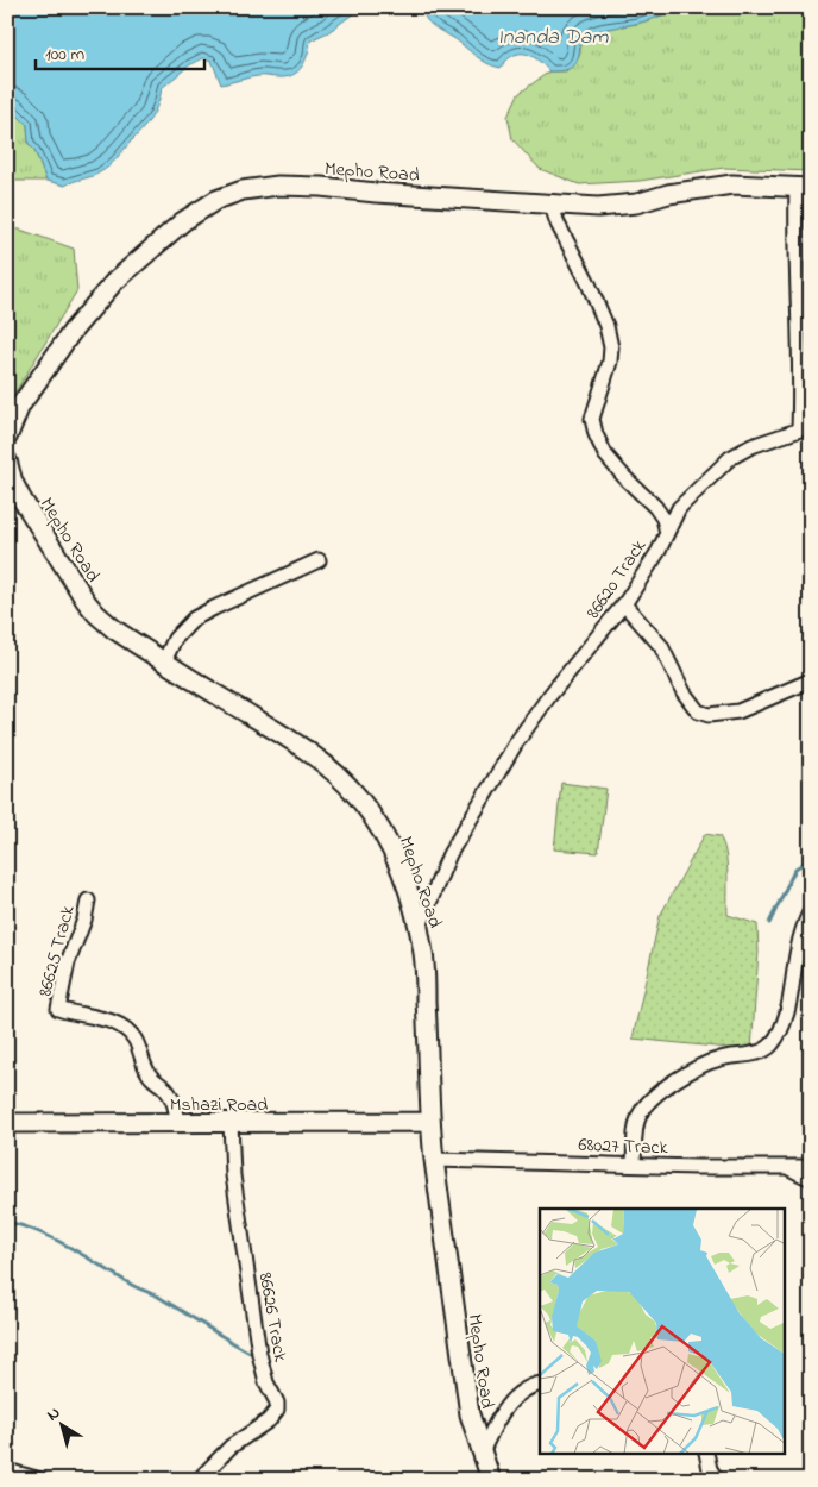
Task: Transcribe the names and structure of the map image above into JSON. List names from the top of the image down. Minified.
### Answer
{"streets":{"street":["Mepho Road","86620 Track","86625 Track","Mshazi Road","68027 Track","86626 Track"]},"crossings":[["Mepho Road","86620 Track"],["Mepho Road","Mshazi Road"],["Mepho Road","68027 Track"],["86625 Track","Mshazi Road"],["Mshazi Road","86626 Track"]],"water":["Inanda Dam"],"scale_bar":"100 m","north":"top left"}
